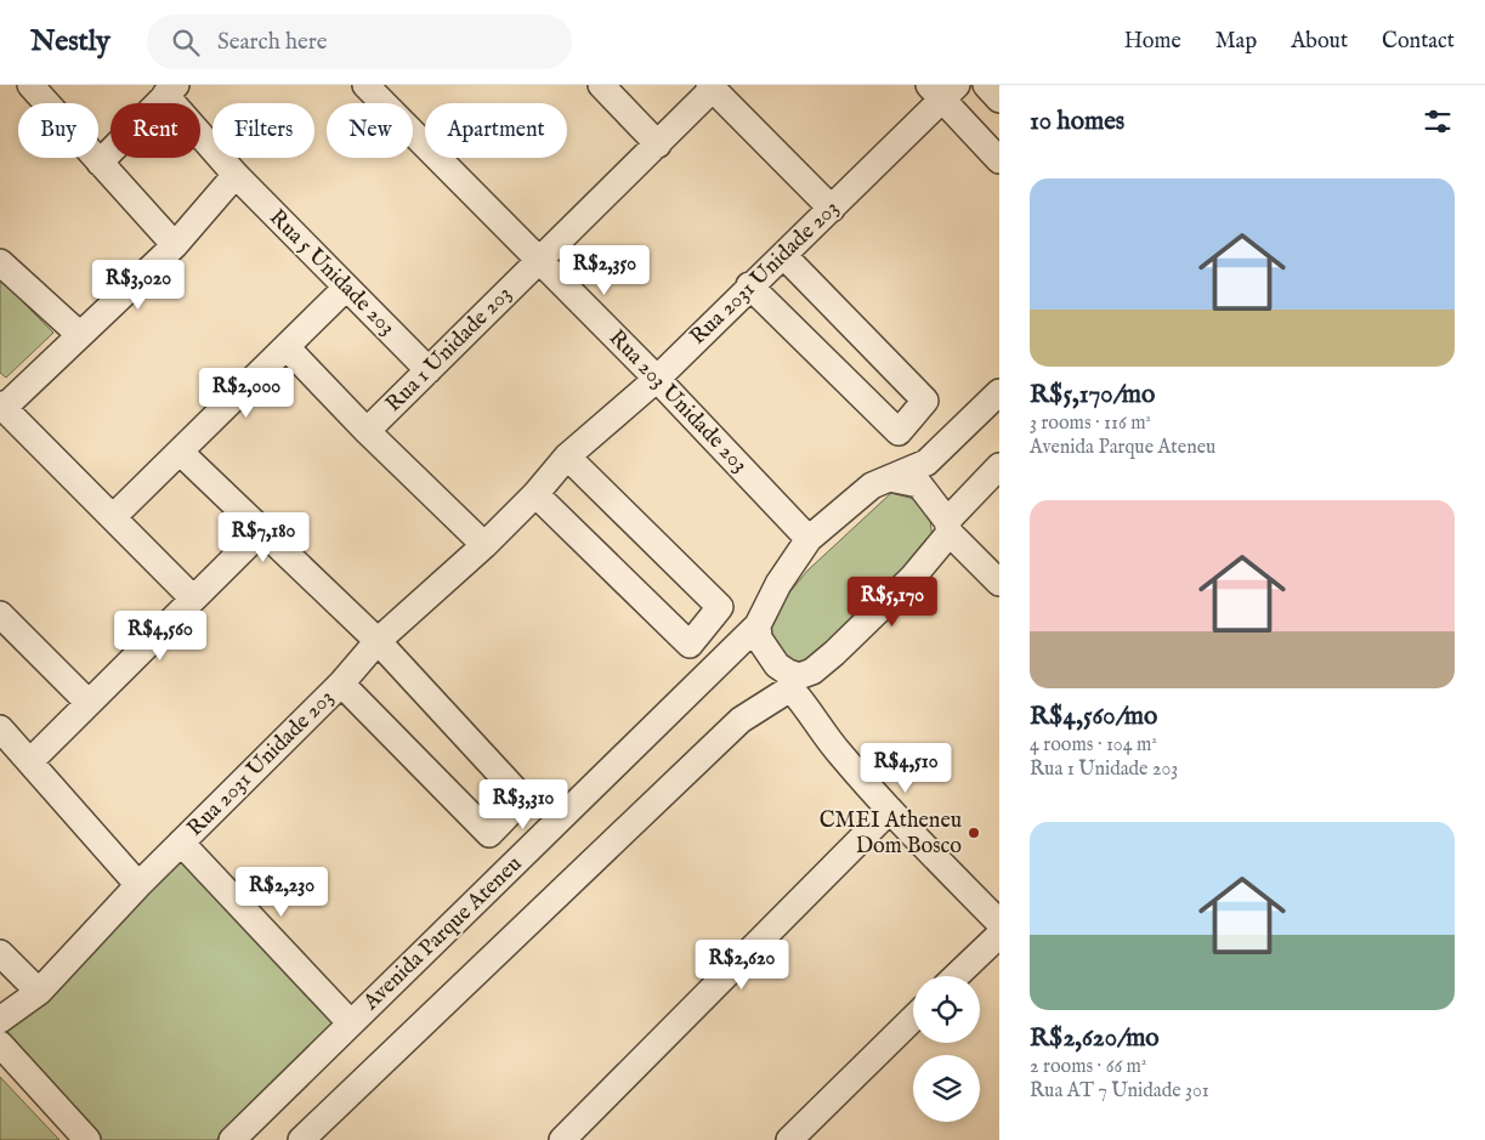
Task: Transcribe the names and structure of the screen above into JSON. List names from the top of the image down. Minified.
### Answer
{"streets":{"street":["Rua 5 Unidade 203","Rua 2031 Unidade 203","Rua 1 Unidade 203","Rua 203 Unidade 203","Avenida Parque Ateneu"]},"crossings":[["Rua 5 Unidade 203","Rua 1 Unidade 203"],["Rua 2031 Unidade 203","Rua 1 Unidade 203"],["Rua 2031 Unidade 203","Rua 203 Unidade 203"],["Rua 2031 Unidade 203","Avenida Parque Ateneu"],["Rua 1 Unidade 203","Rua 203 Unidade 203"],["Rua 203 Unidade 203","Avenida Parque Ateneu"]],"places":["CMEI Atheneu Dom Bosco"],"page":{"header":"Nestly","search":"Search here","nav":["Home","Map","About","Contact"],"heading":"10 homes","chip":["Buy","Rent","Filters","New","Apartment"],"list":[{"name":"R$5,170/mo","note":"3 rooms · 116 m² · Avenida Parque Ateneu"},{"name":"R$4,560/mo","note":"4 rooms · 104 m² · Rua 1 Unidade 203"},{"name":"R$2,620/mo","note":"2 rooms · 66 m² · Rua AT 7 Unidade 301"}],"price":["R$2,350","R$3,020","R$2,000","R$7,180","R$5,170","R$4,560","R$4,510","R$3,310","R$2,230","R$2,620"]}}
